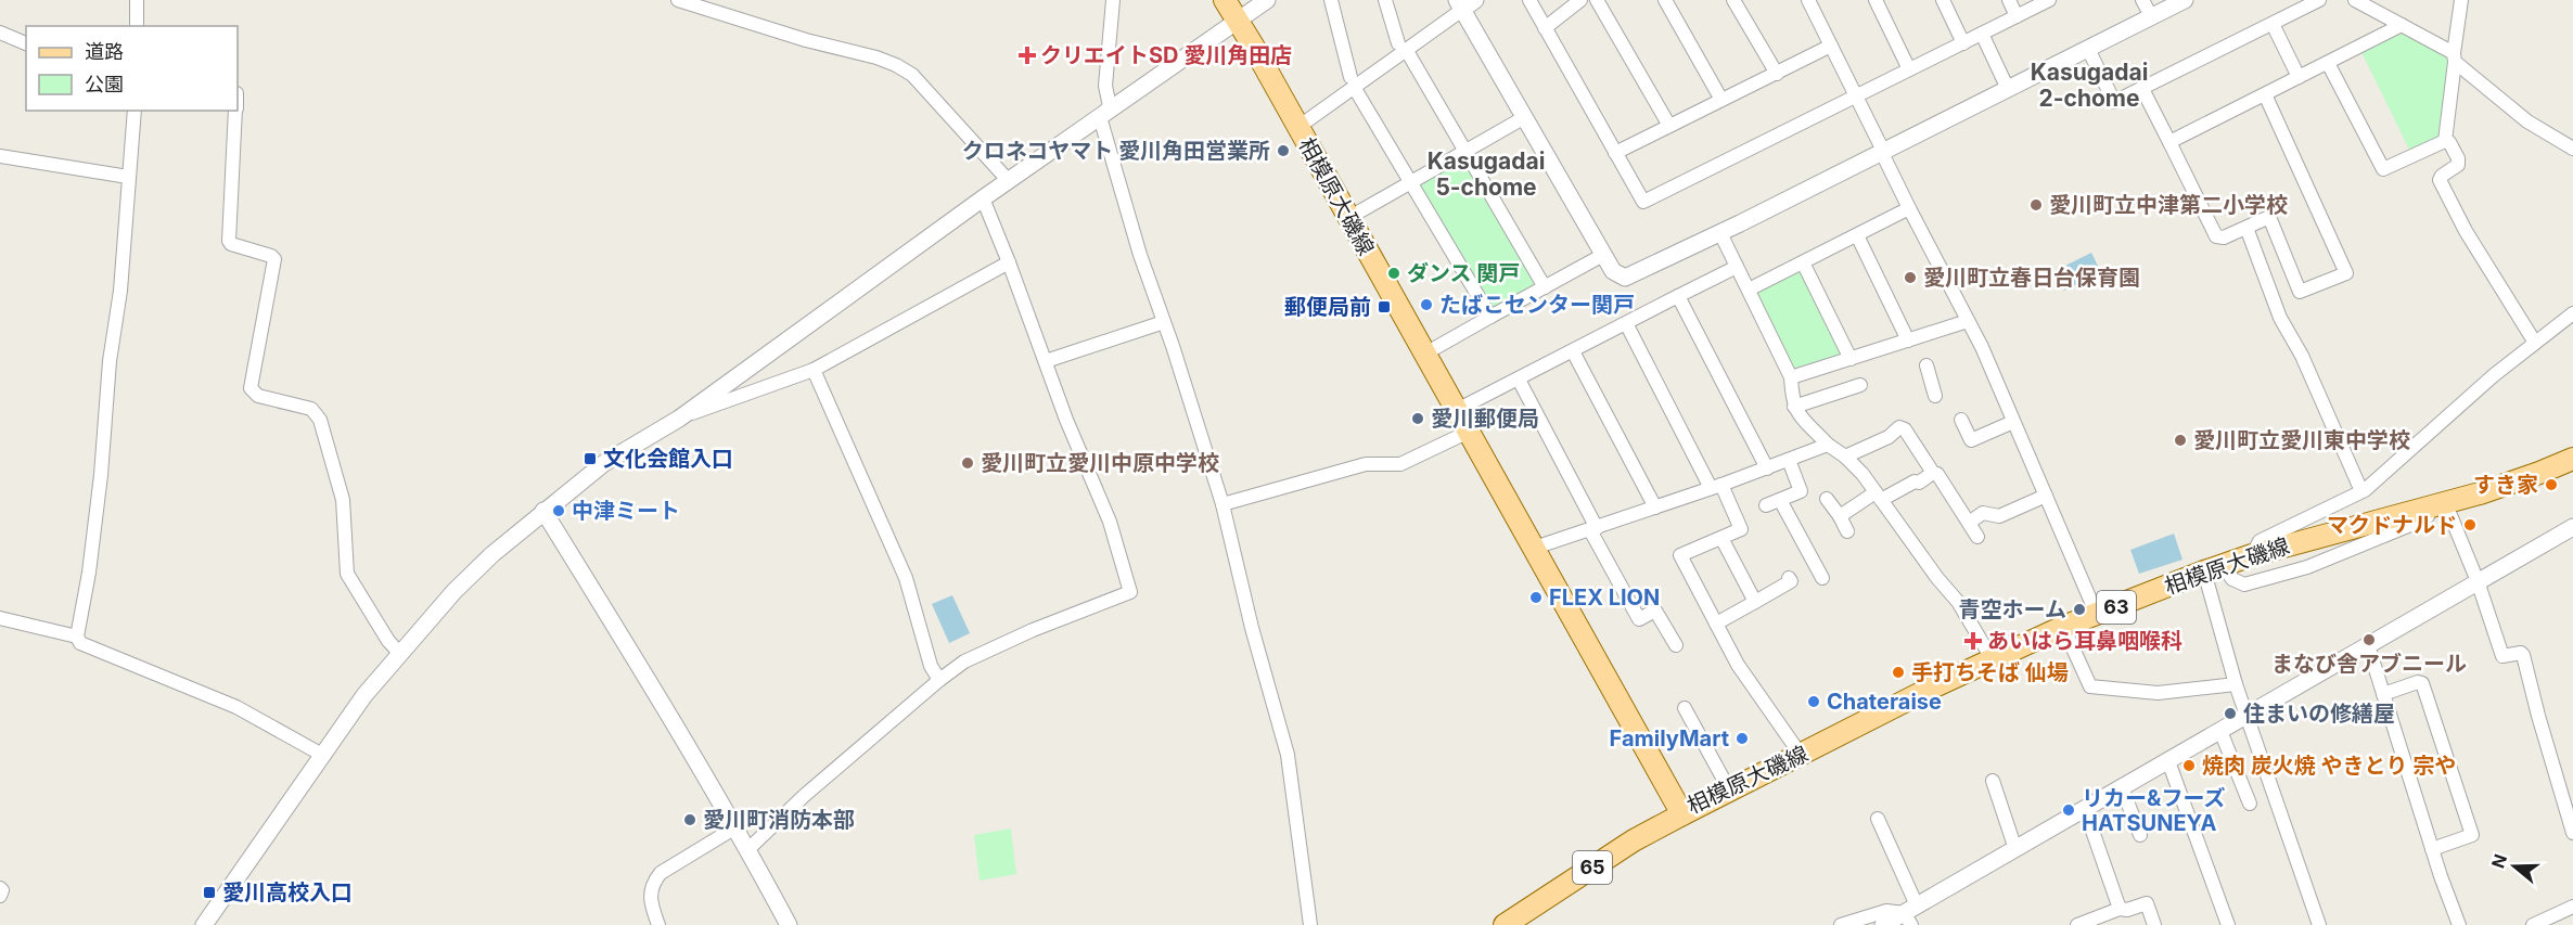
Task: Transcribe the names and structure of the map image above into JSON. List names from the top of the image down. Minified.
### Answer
{"streets":{"main road":["相模原大磯線","63","65"]},"crossings":[["相模原大磯線","65"]],"districts":["Kasugadai 2-chome","Kasugadai 5-chome"],"places":{"health":["クリエイトSD 愛川角田店","あいはら耳鼻咽喉科"],"other":["クロネコヤマト 愛川角田営業所","愛川町立中津第二小学校","ダンス 関戸","愛川町立春日台保育園","たばこセンター関戸","愛川郵便局","愛川町立愛川東中学校","愛川町立愛川中原中学校","すき家","中津ミート","マクドナルド","FLEX LION","青空ホーム","まなび舎アブニール","手打ちそば 仙場","Chateraise","住まいの修繕屋","FamilyMart","焼肉 炭火焼 やきとり 宗や","リカー&フーズ HATSUNEYA","愛川町消防本部"],"transit":["郵便局前","文化会館入口","愛川高校入口"]},"legend":["道路","公園"],"north":"left"}
